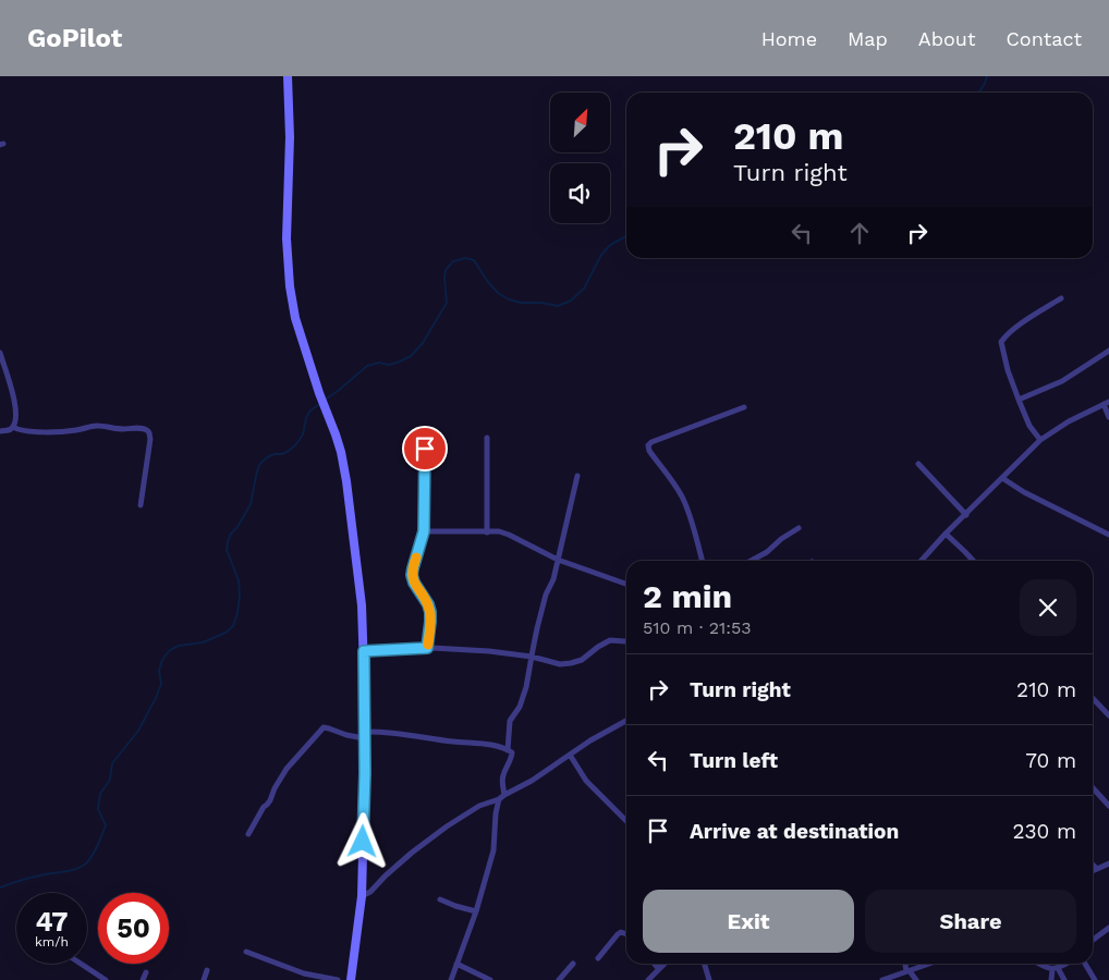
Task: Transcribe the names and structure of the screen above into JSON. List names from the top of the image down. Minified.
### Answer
{"north":"top right","page":{"header":"GoPilot","nav":["Home","Map","About","Contact"],"turn":["210 m","Turn right"],"heading":["2 min","510 m · 21:53"],"list":[{"name":"Turn right","value":"210 m"},{"name":"Turn left","value":"70 m"},{"name":"Arrive at destination","value":"230 m"}],"buttons":["Exit","Share"],"speed":"47 km/h","limit":"50"}}
